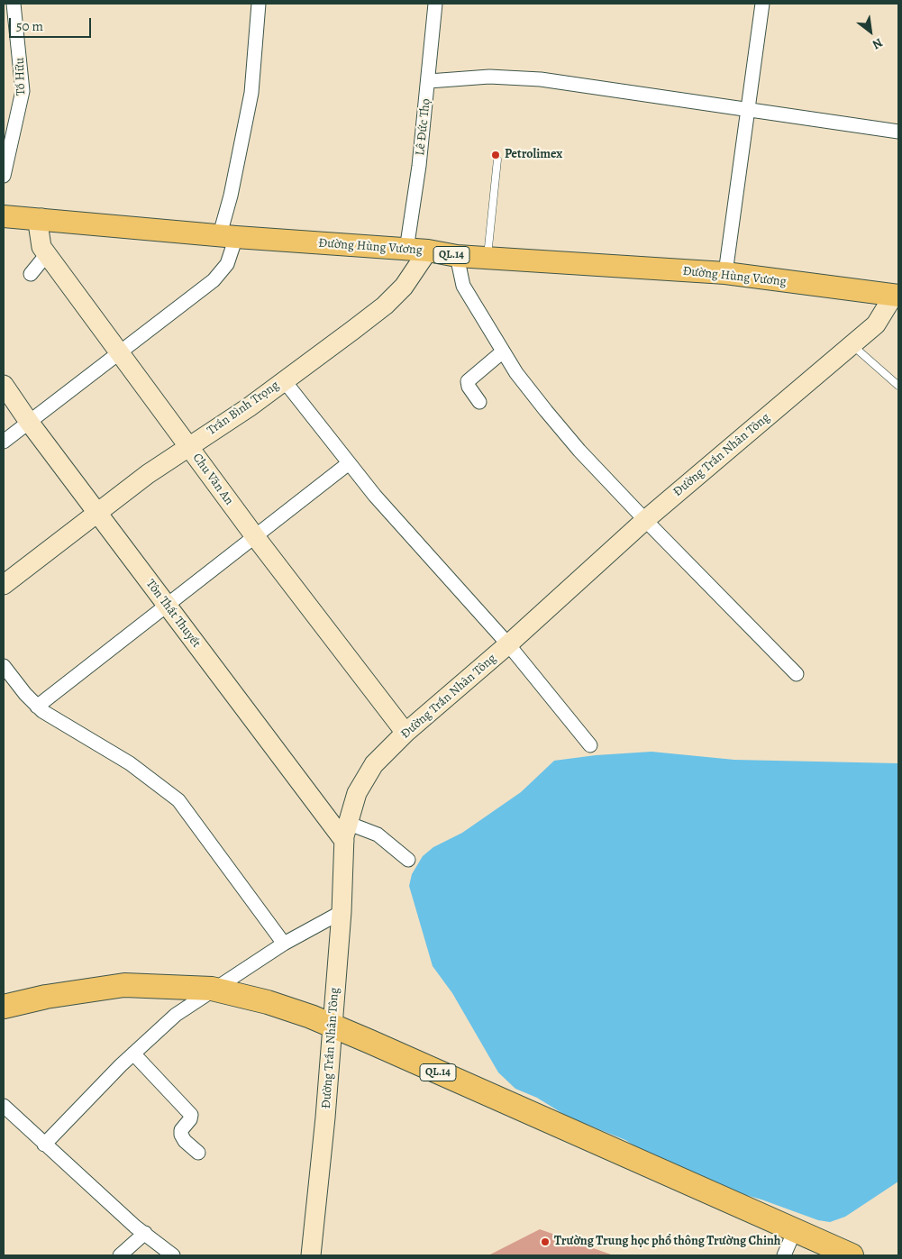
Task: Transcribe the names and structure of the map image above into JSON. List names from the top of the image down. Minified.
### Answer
{"streets":{"highway":["QL.14"],"main road":["Đường Hùng Vương"],"street":["Tố Hữu","Lê Đức Thọ","Trần Bình Trọng","Đường Trần Nhân Tông","Chu Văn An","Tôn Thất Thuyết"]},"crossings":[["Lê Đức Thọ","Đường Hùng Vương"],["Đường Hùng Vương","Trần Bình Trọng"],["Đường Hùng Vương","Đường Trần Nhân Tông"],["Đường Hùng Vương","Chu Văn An"],["QL.14","Đường Trần Nhân Tông"],["Trần Bình Trọng","Chu Văn An"],["Trần Bình Trọng","Tôn Thất Thuyết"],["Đường Trần Nhân Tông","Chu Văn An"],["Đường Trần Nhân Tông","Tôn Thất Thuyết"]],"places":["Petrolimex","Trường Trung học phổ thông Trường Chinh"],"scale_bar":"50 m","north":"bottom right"}
